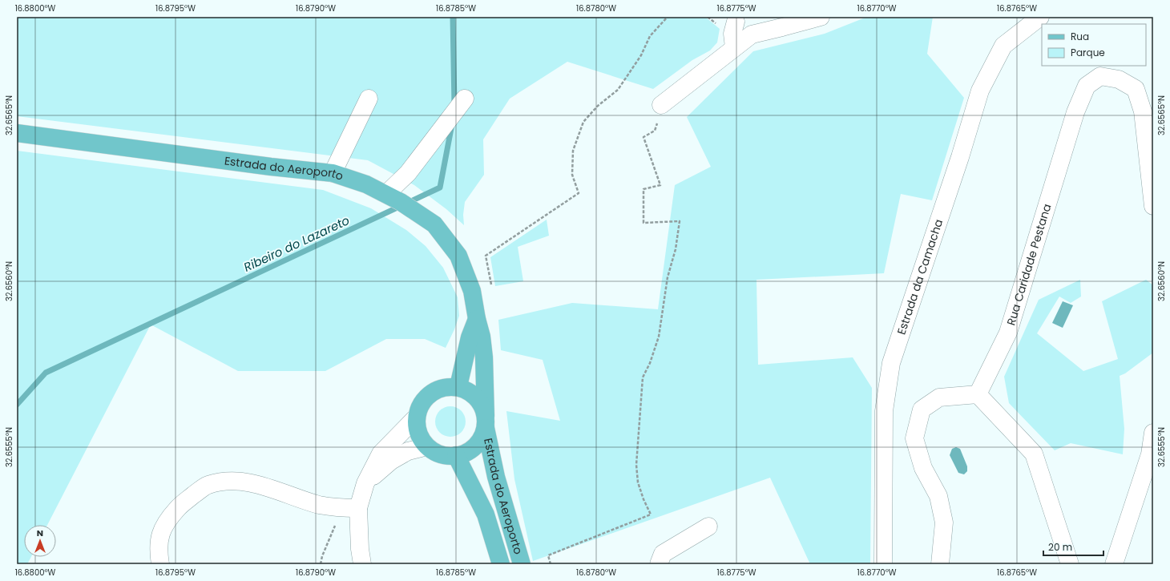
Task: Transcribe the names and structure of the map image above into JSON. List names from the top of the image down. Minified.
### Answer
{"streets":{"main road":["Estrada do Aeroporto"],"street":["Rua Caridade Pestana","Estrada da Camacha"]},"water":["Ribeiro do Lazareto"],"legend":["Rua","Parque"],"scale_bar":"20 m","north":"top","coordinates":["16.8800°W","16.8795°W","16.8790°W","16.8785°W","16.8780°W","16.8775°W","16.8770°W","16.8765°W","32.6565°N","32.6560°N","32.6555°N"]}
